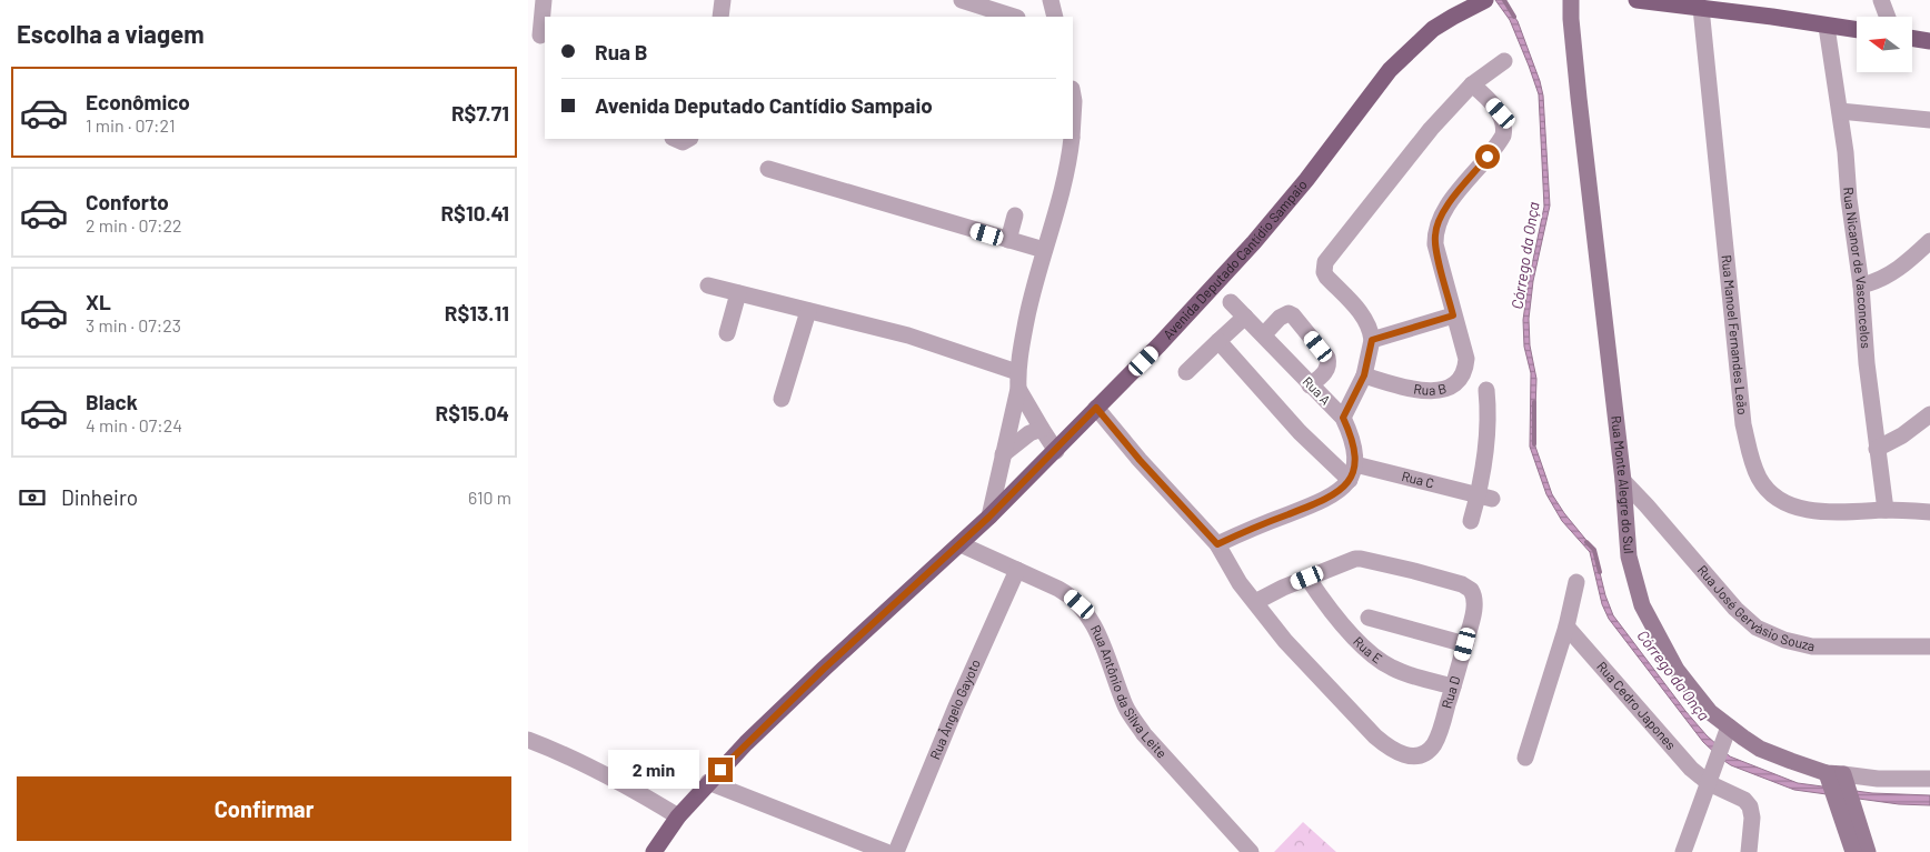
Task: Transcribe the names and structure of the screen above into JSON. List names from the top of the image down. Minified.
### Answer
{"streets":{"main road":["Avenida Deputado Cantídio Sampaio"],"street":["Rua Nicanor de Vasconcelos","Rua Manoel Fernandes Leão","Rua B","Rua A","Rua C","Rua Monte Alegre do Sul","Rua José Gervásio Souza","Rua E","Rua Antônio da Silva Leite","Rua D","Rua Cedro Japones","Rua Ângelo Gayoto"]},"crossings":[["Avenida Deputado Cantídio Sampaio","Rua Antônio da Silva Leite"],["Avenida Deputado Cantídio Sampaio","Rua D"],["Rua Nicanor de Vasconcelos","Rua Manoel Fernandes Leão"],["Rua A","Rua C"],["Rua Monte Alegre do Sul","Rua José Gervásio Souza"],["Rua E","Rua D"],["Rua Antônio da Silva Leite","Rua Ângelo Gayoto"]],"water":["Córrego da Onça"],"north":"left","page":{"heading":"Escolha a viagem","banner":["Rua B","Avenida Deputado Cantídio Sampaio"],"list":[{"name":"Econômico","note":"1 min · 07:21","value":"R$7.71"},{"name":"Conforto","note":"2 min · 07:22","value":"R$10.41"},{"name":"XL","note":"3 min · 07:23","value":"R$13.11"},{"name":"Black","note":"4 min · 07:24","value":"R$15.04"}],"pay":["Dinheiro","610 m"],"bubble":"2 min","buttons":"Confirmar"}}
